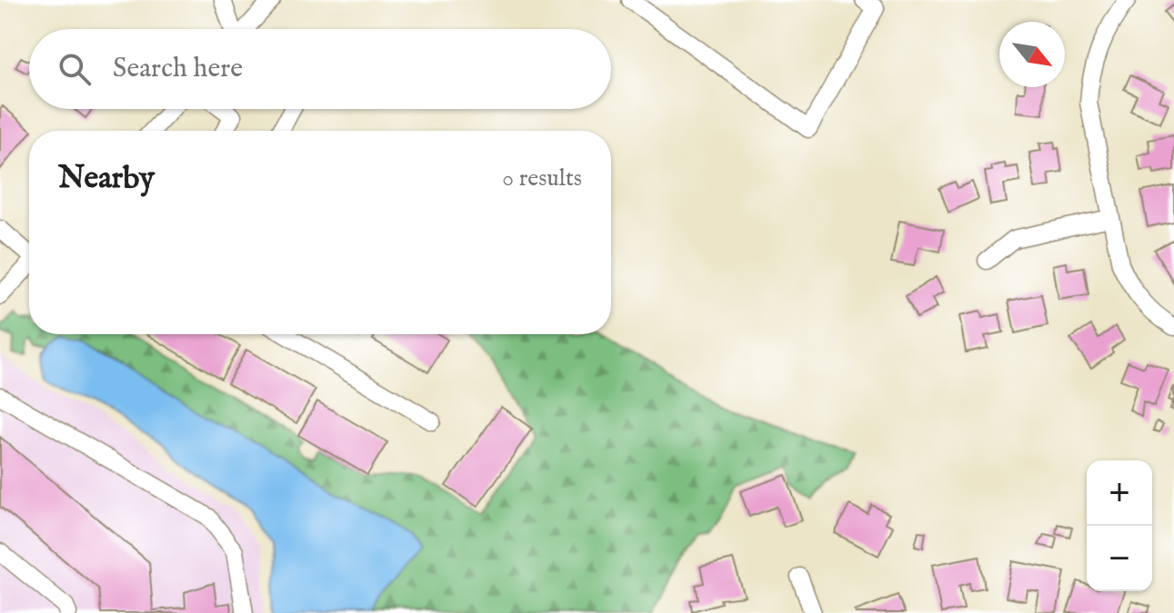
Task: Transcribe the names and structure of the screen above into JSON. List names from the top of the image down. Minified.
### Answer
{"north":"bottom right","page":{"search":"Search here","heading":["Nearby","0 results"],"map_buttons":["+","−"]}}
